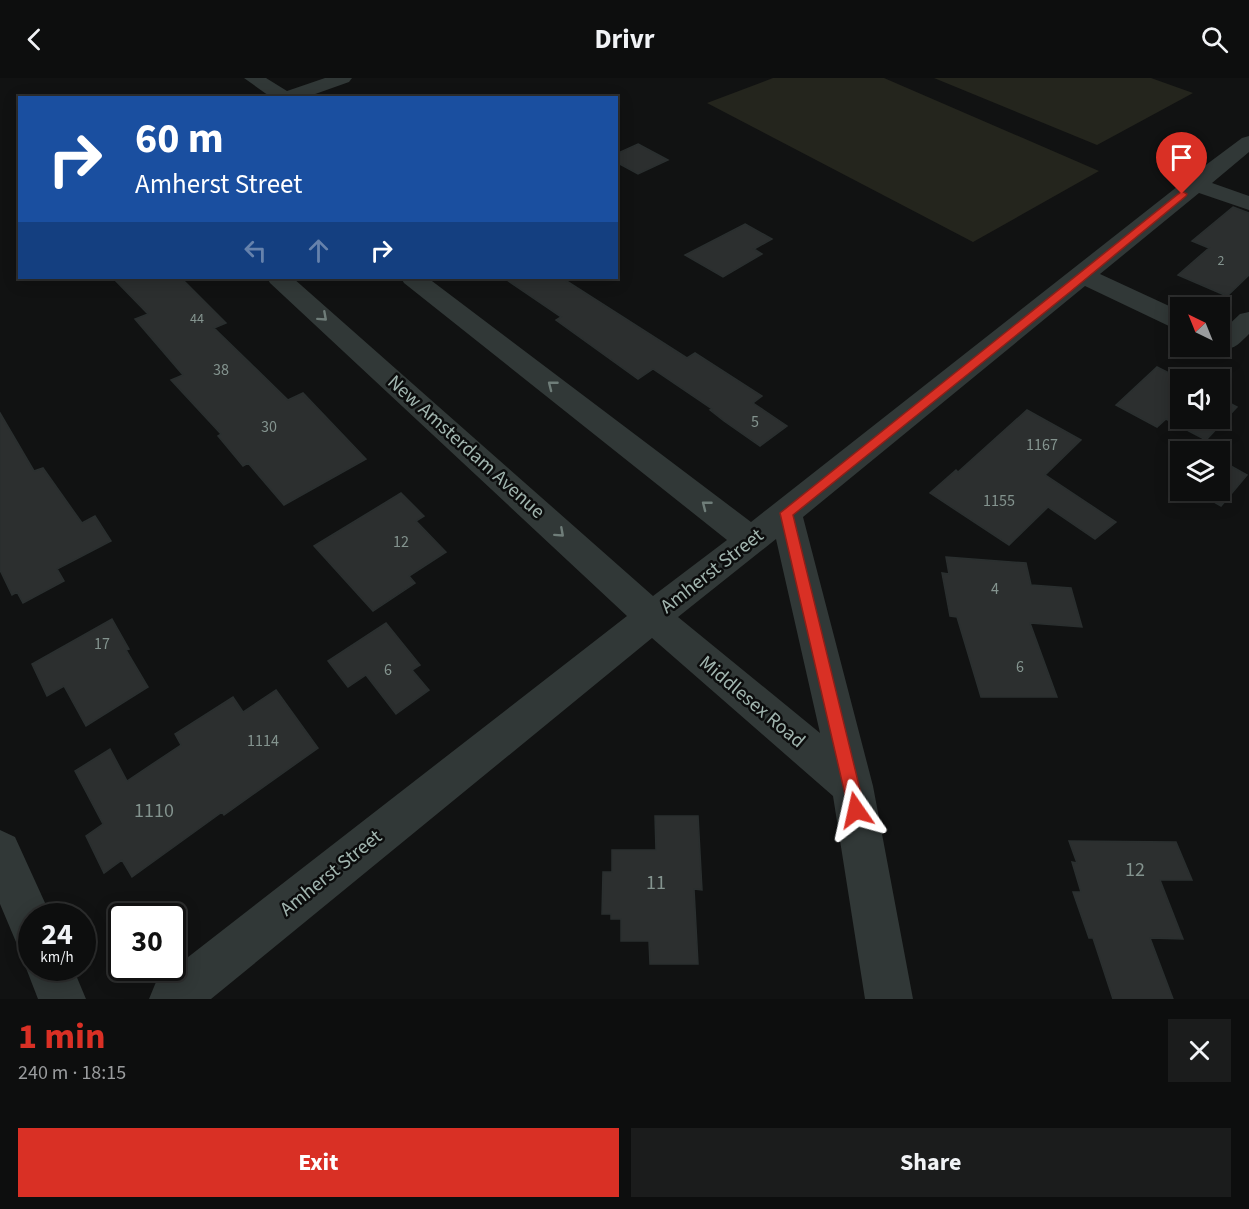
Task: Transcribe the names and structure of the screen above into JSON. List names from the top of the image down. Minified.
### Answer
{"streets":{"street":["New Amsterdam Avenue","Amherst Street","Middlesex Road"]},"crossings":[["New Amsterdam Avenue","Amherst Street"],["New Amsterdam Avenue","Middlesex Road"],["Amherst Street","Middlesex Road"]],"house_numbers":["2","44","38","5","30","1167","1155","12","4","17","6","6","1114","1110","12","11"],"north":"top left","page":{"header":"Drivr","turn":["60 m","Amherst Street"],"speed":"24 km/h","limit":"30","heading":["1 min","240 m · 18:15"],"buttons":["Exit","Share"]}}
